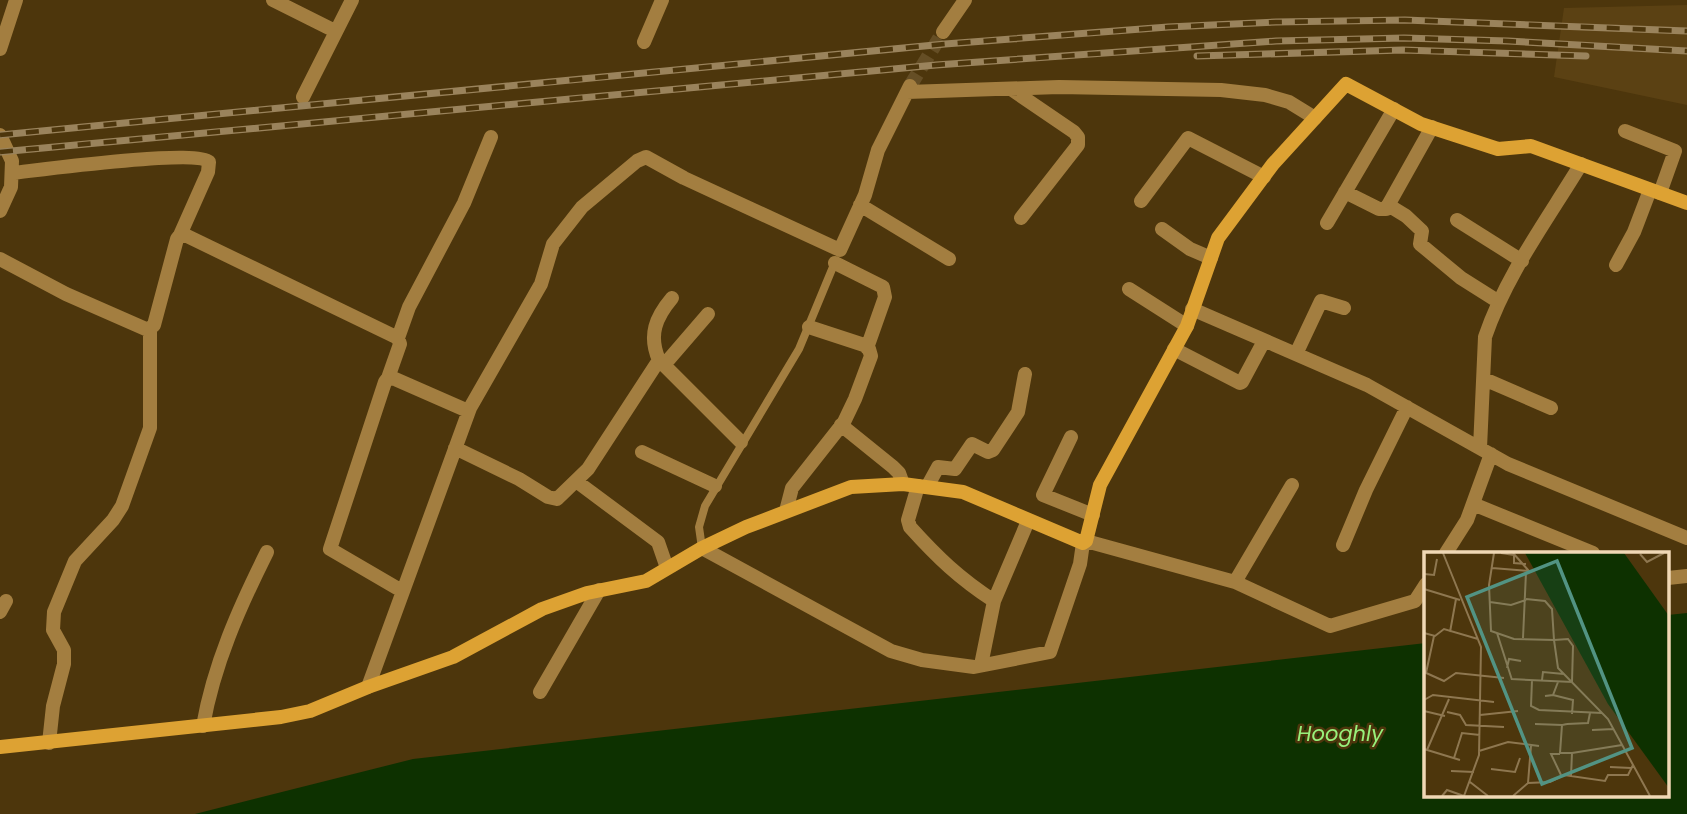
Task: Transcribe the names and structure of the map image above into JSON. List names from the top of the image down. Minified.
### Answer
{"water":["Hooghly"]}
